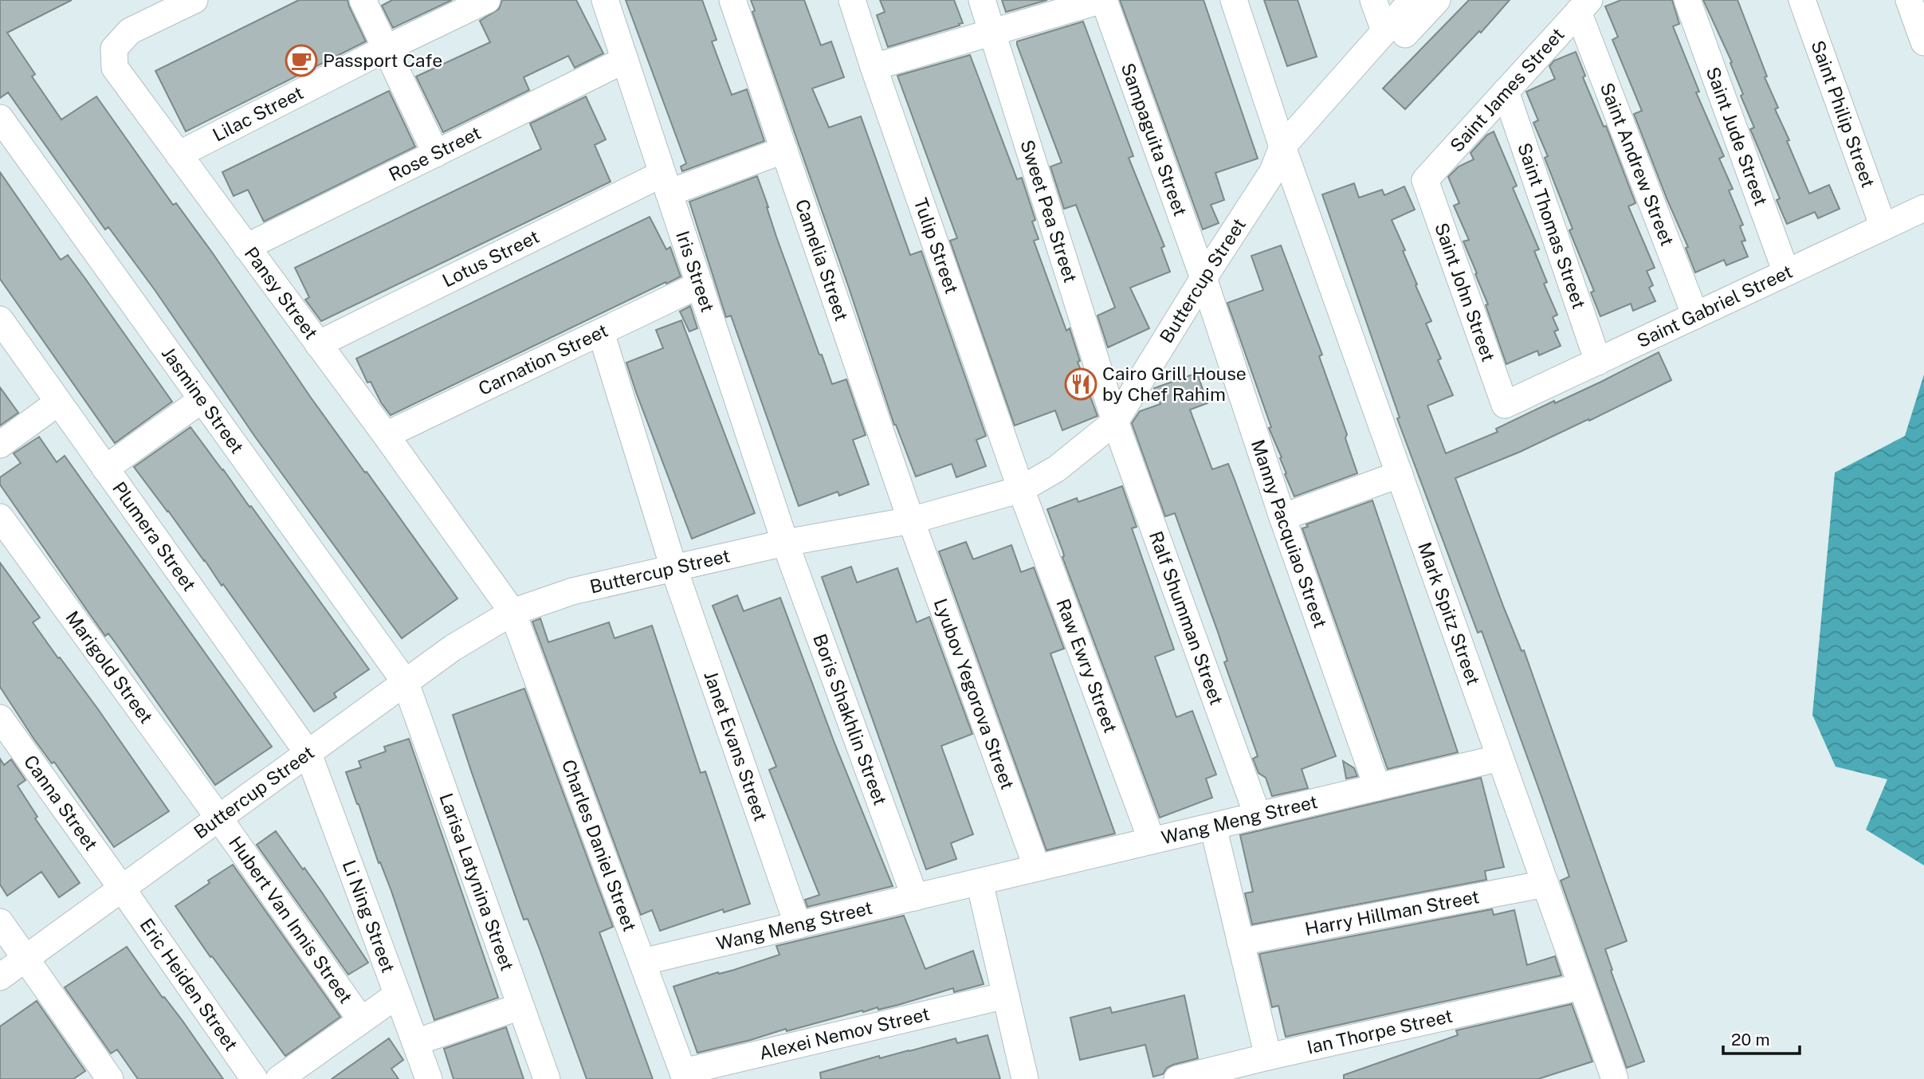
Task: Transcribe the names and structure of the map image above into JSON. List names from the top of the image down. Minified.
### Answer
{"streets":{"street":["Saint James Street","Lilac Street","Saint Philip Street","Saint Jude Street","Sampaguita Street","Rose Street","Saint Andrew Street","Sweet Pea Street","Saint Thomas Street","Tulip Street","Lotus Street","Camelia Street","Iris Street","Buttercup Street","Saint John Street","Pansy Street","Saint Gabriel Street","Carnation Street","Jasmine Street","Manny Pacquiao Street","Plumera Street","Mark Spitz Street","Ralf Shumman Street","Raw Ewry Street","Marigold Street","Lyubov Yegorova Street","Boris Shakhlin Street","Janet Evans Street","Canna Street","Wang Meng Street","Charles Daniel Street","Larisa Latynina Street","Harry Hillman Street","Li Ning Street","Hubert Van Innis Street","Eric Heiden Street","Ian Thorpe Street","Alexei Nemov Street"]},"crossings":[["Saint James Street","Saint Andrew Street"],["Saint James Street","Saint Thomas Street"],["Saint James Street","Saint John Street"],["Lilac Street","Pansy Street"],["Saint Philip Street","Saint Gabriel Street"],["Saint Jude Street","Saint Gabriel Street"],["Sampaguita Street","Buttercup Street"],["Sampaguita Street","Manny Pacquiao Street"],["Rose Street","Iris Street"],["Rose Street","Pansy Street"],["Saint Andrew Street","Saint Gabriel Street"],["Sweet Pea Street","Buttercup Street"],["Sweet Pea Street","Ralf Shumman Street"],["Saint Thomas Street","Saint Gabriel Street"],["Tulip Street","Buttercup Street"],["Tulip Street","Raw Ewry Street"],["Lotus Street","Camelia Street"],["Lotus Street","Iris Street"],["Lotus Street","Pansy Street"],["Camelia Street","Buttercup Street"],["Camelia Street","Lyubov Yegorova Street"],["Iris Street","Buttercup Street"],["Iris Street","Carnation Street"],["Iris Street","Boris Shakhlin Street"],["Buttercup Street","Pansy Street"],["Buttercup Street","Jasmine Street"],["Buttercup Street","Manny Pacquiao Street"],["Buttercup Street","Plumera Street"],["Buttercup Street","Mark Spitz Street"],["Buttercup Street","Ralf Shumman Street"],["Buttercup Street","Raw Ewry Street"],["Buttercup Street","Marigold Street"],["Buttercup Street","Lyubov Yegorova Street"],["Buttercup Street","Boris Shakhlin Street"],["Buttercup Street","Janet Evans Street"],["Buttercup Street","Canna Street"],["Buttercup Street","Charles Daniel Street"],["Buttercup Street","Larisa Latynina Street"],["Buttercup Street","Li Ning Street"],["Buttercup Street","Hubert Van Innis Street"],["Buttercup Street","Eric Heiden Street"],["Saint John Street","Saint Gabriel Street"],["Pansy Street","Carnation Street"],["Pansy Street","Charles Daniel Street"],["Carnation Street","Janet Evans Street"],["Jasmine Street","Larisa Latynina Street"],["Manny Pacquiao Street","Wang Meng Street"],["Plumera Street","Li Ning Street"],["Mark Spitz Street","Wang Meng Street"],["Mark Spitz Street","Harry Hillman Street"],["Mark Spitz Street","Ian Thorpe Street"],["Ralf Shumman Street","Wang Meng Street"],["Raw Ewry Street","Wang Meng Street"],["Marigold Street","Hubert Van Innis Street"],["Lyubov Yegorova Street","Wang Meng Street"],["Boris Shakhlin Street","Wang Meng Street"],["Janet Evans Street","Wang Meng Street"],["Canna Street","Eric Heiden Street"],["Wang Meng Street","Charles Daniel Street"],["Charles Daniel Street","Alexei Nemov Street"]],"places":{"cafe":["Passport Cafe"],"restaurant":["Cairo Grill House by Chef Rahim"]},"scale_bar":"20 m"}
